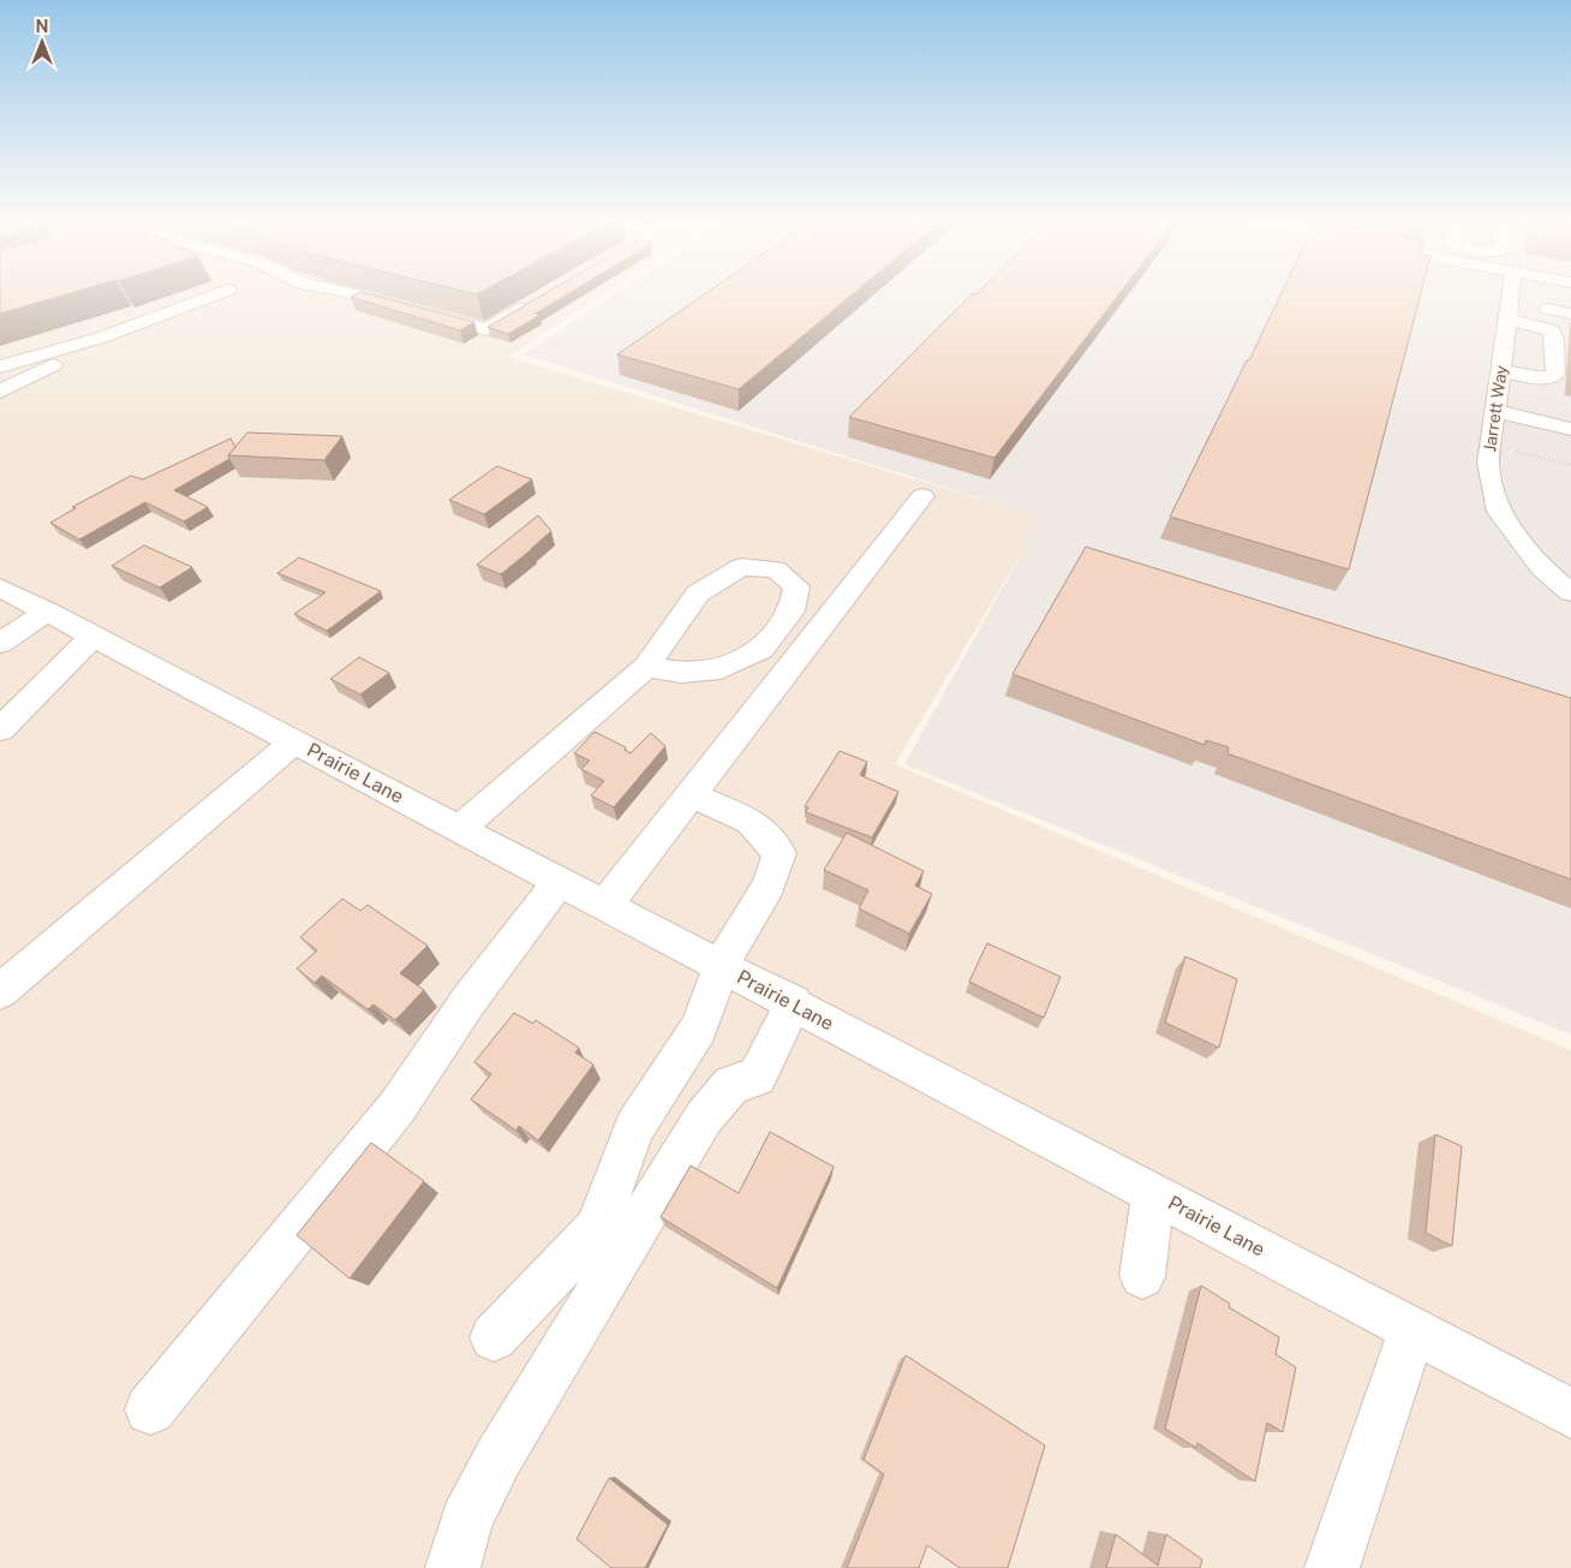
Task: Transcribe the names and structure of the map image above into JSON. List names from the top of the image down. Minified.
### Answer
{"streets":{"street":["Jarrett Way","Prairie Lane"]},"north":"top"}
